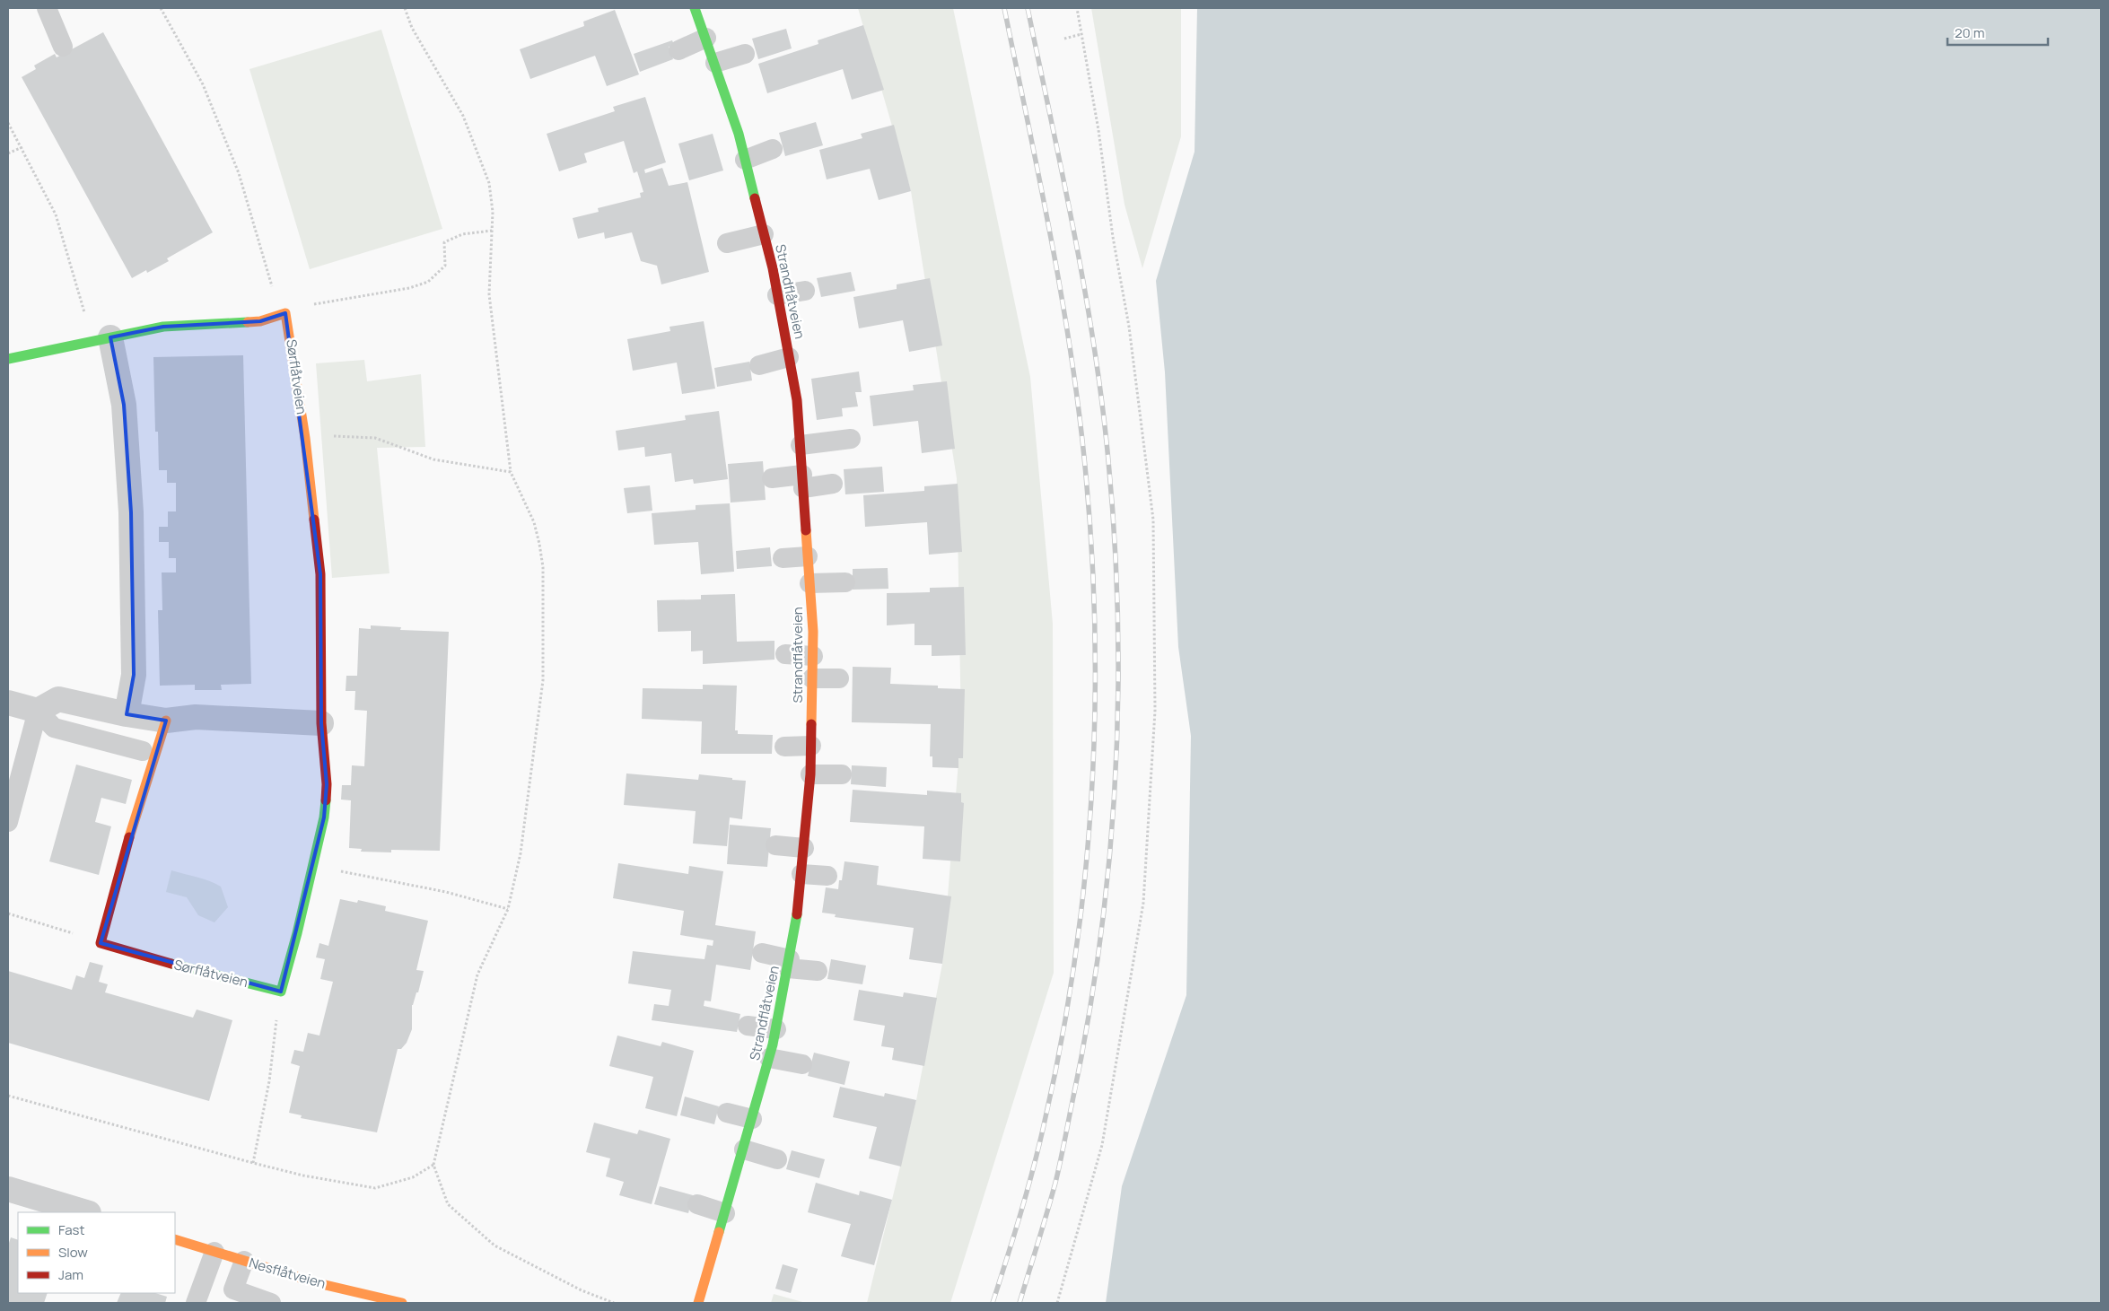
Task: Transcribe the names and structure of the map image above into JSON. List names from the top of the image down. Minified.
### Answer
{"streets":{"street":["Strandflåtveien","Sørflåtveien","Nesflåtveien"]},"legend":["Fast","Slow","Jam"],"scale_bar":"20 m"}
